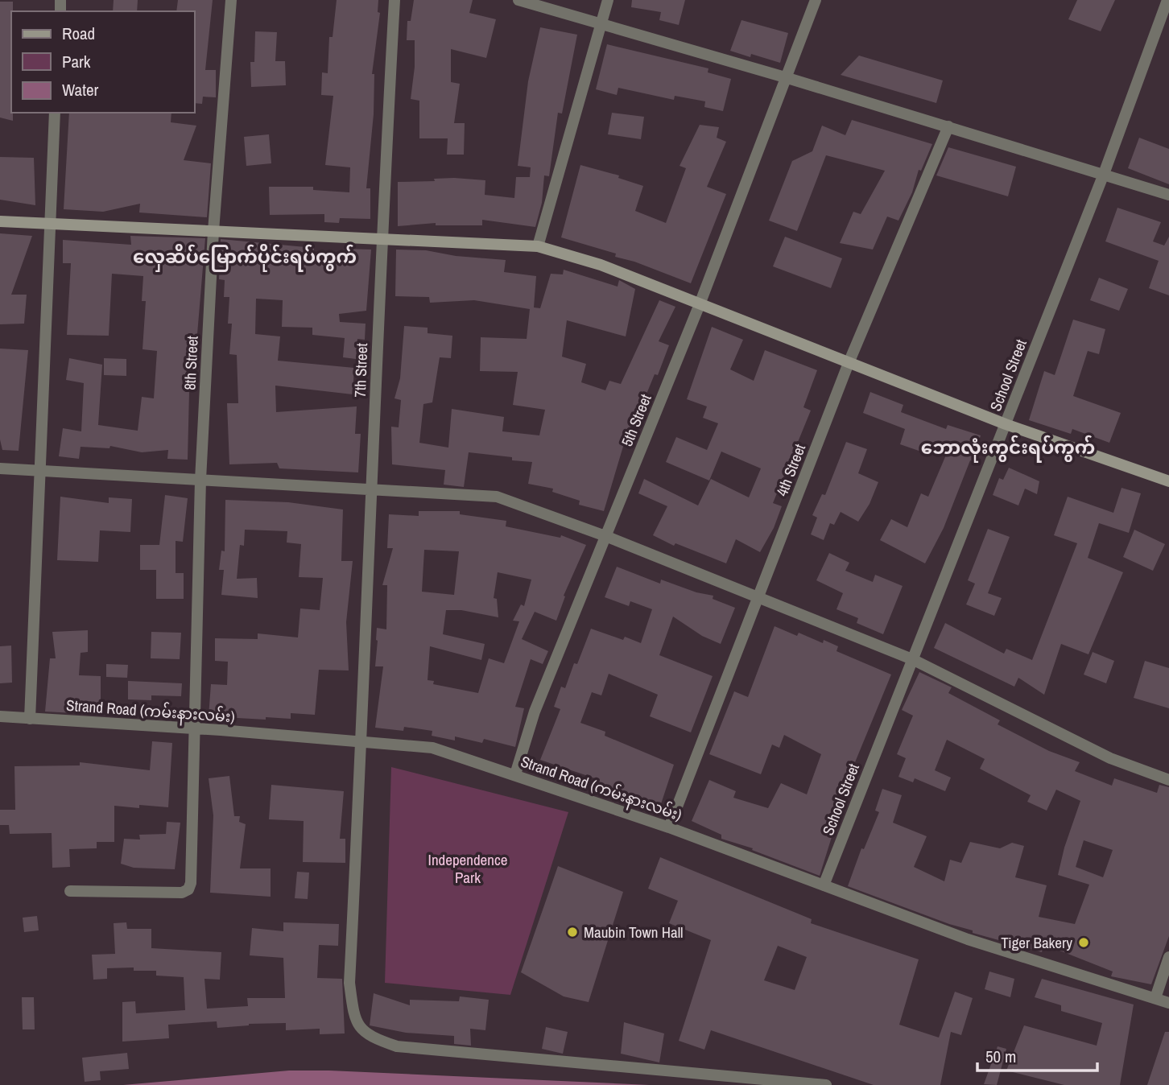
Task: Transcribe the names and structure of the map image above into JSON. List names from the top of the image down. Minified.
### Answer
{"streets":{"street":["8th Street","7th Street","School Street","5th Street","4th Street","Strand Road (ကမ်းနားလမ်း)"]},"crossings":[["8th Street","Strand Road (ကမ်းနားလမ်း)"],["7th Street","Strand Road (ကမ်းနားလမ်း)"],["School Street","Strand Road (ကမ်းနားလမ်း)"],["5th Street","Strand Road (ကမ်းနားလမ်း)"],["4th Street","Strand Road (ကမ်းနားလမ်း)"]],"districts":["လှေဆိပ်မြောက်ပိုင်းရပ်ကွက်","ဘောလုံးကွင်းရပ်ကွက်"],"parks":["Independence Park"],"places":["Maubin Town Hall","Tiger Bakery"],"legend":["Road","Park","Water"],"scale_bar":"50 m"}
